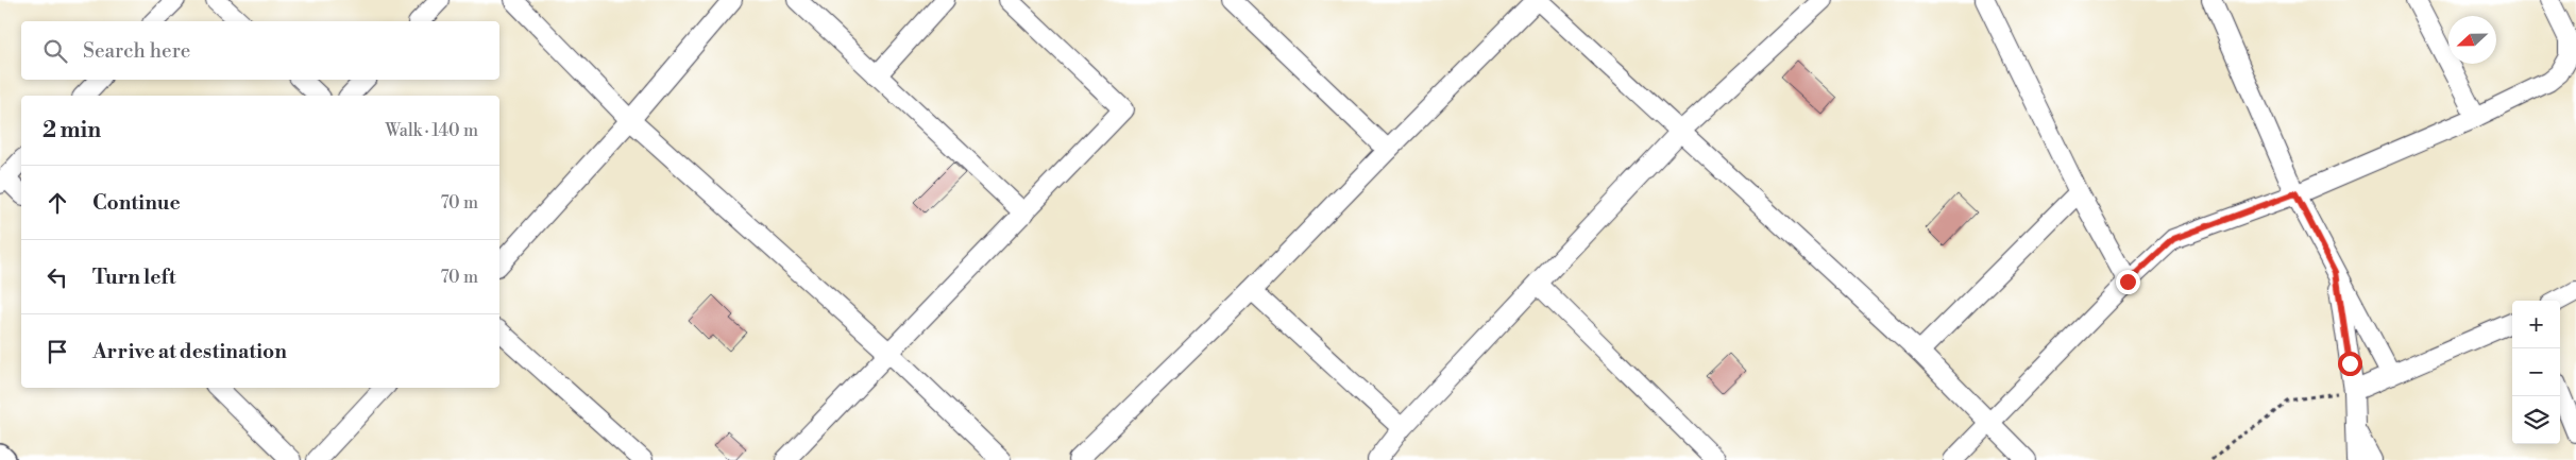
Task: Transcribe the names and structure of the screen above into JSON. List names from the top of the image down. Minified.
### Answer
{"north":"left","page":{"search":"Search here","heading":["2 min","Walk · 140 m"],"list":[["Continue","70 m"],["Turn left","70 m"],"Arrive at destination"],"map_buttons":["+","−"]}}
